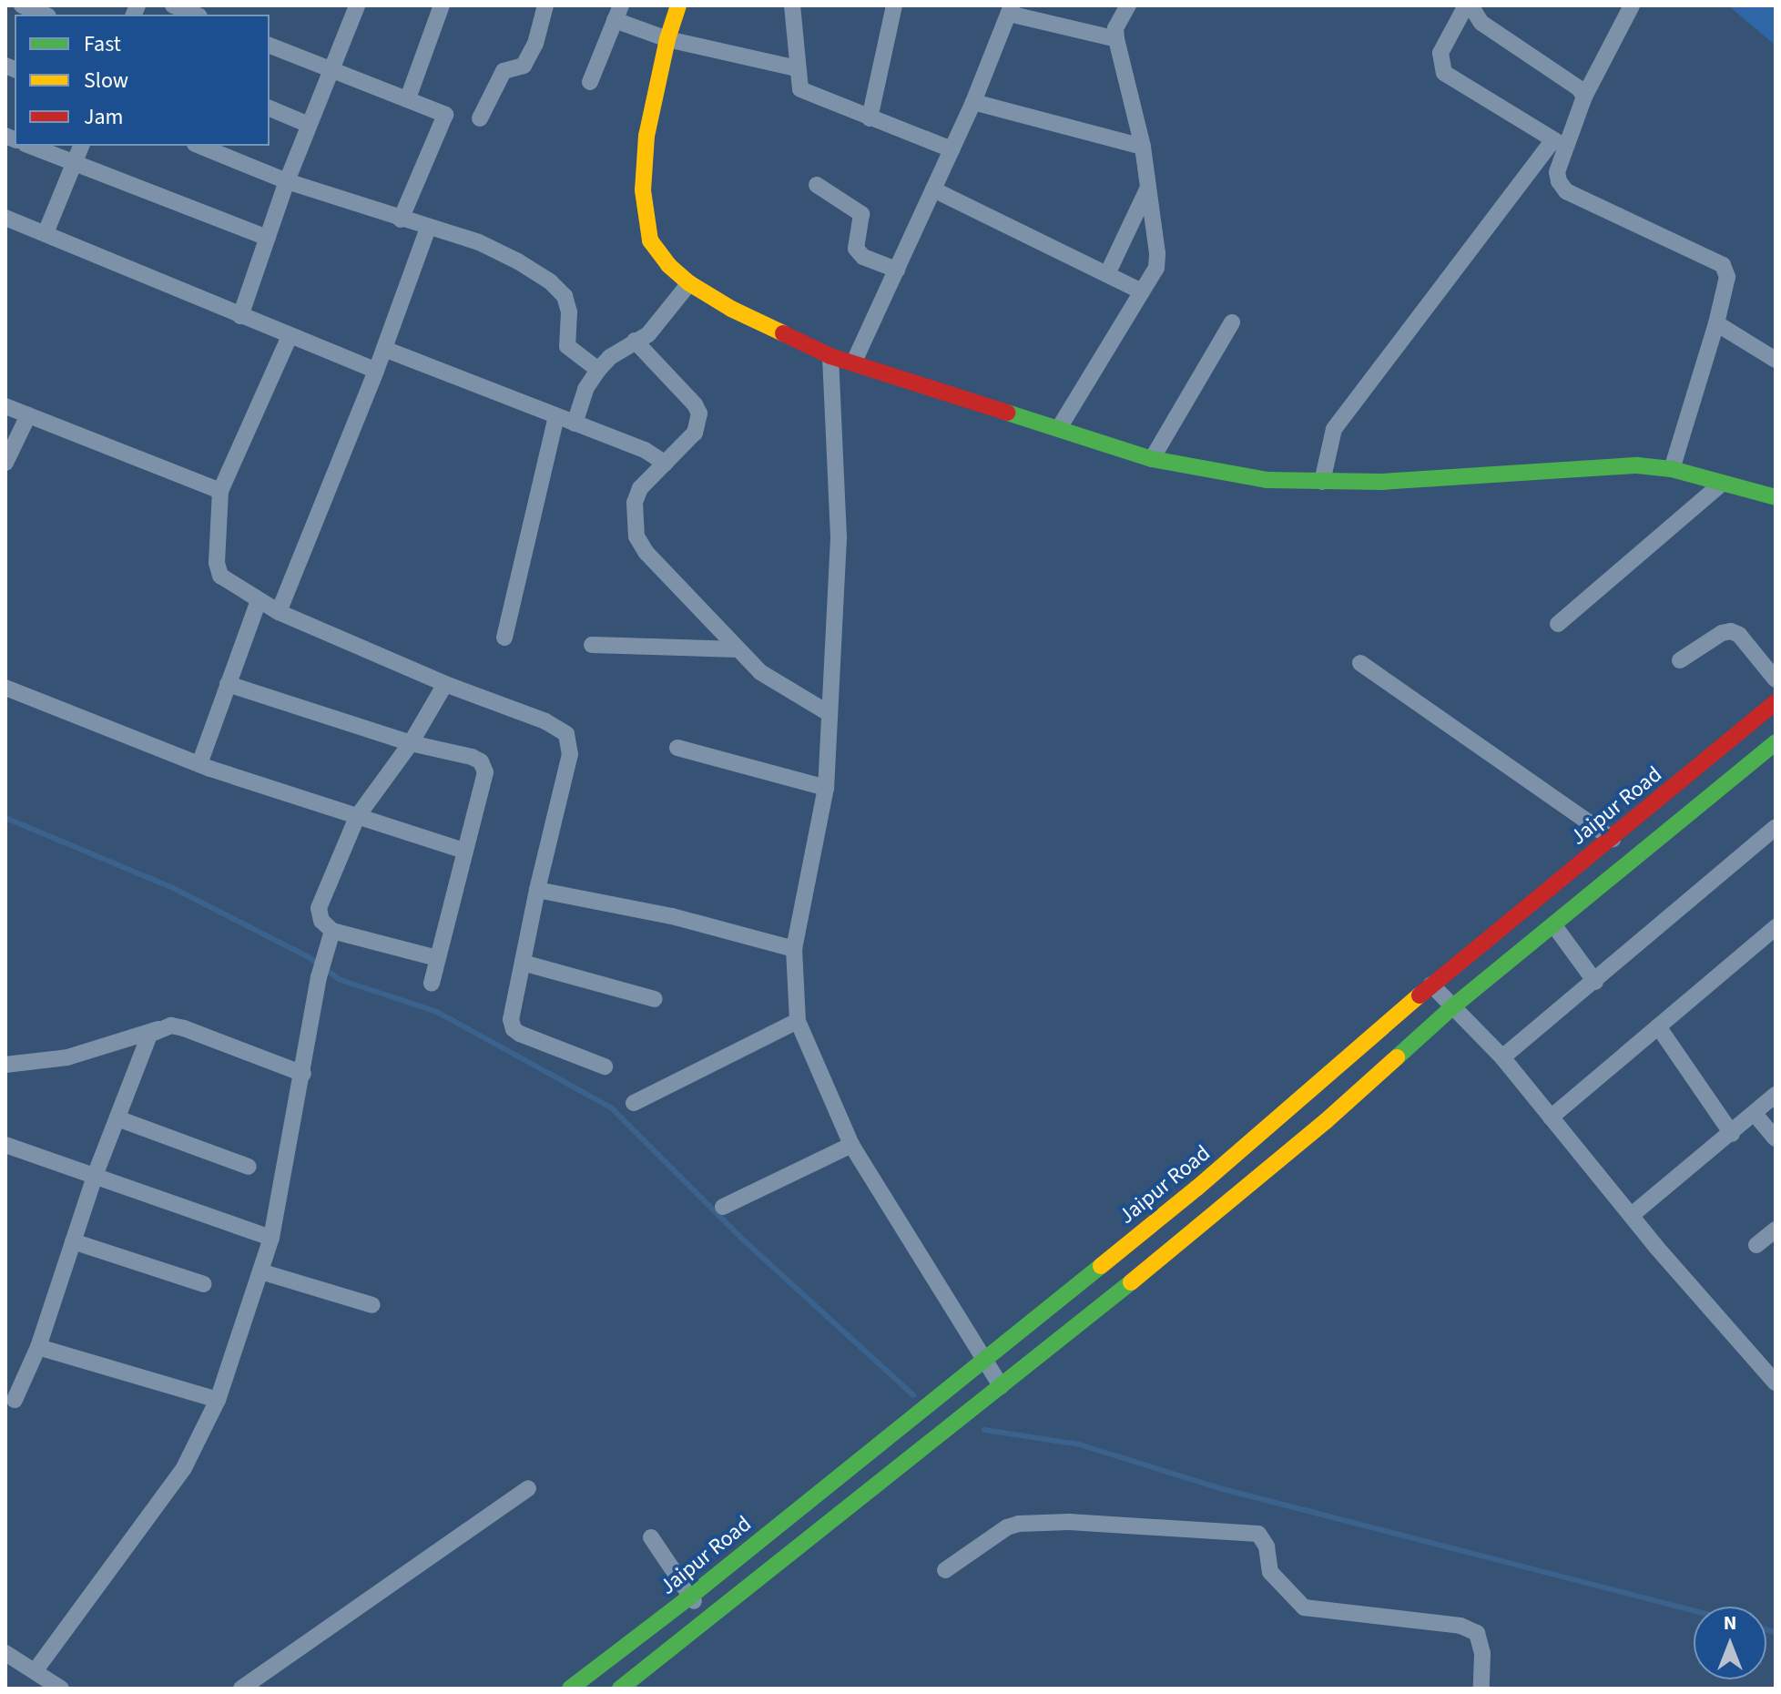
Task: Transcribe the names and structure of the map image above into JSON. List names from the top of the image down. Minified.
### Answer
{"streets":{"main road":["Jaipur Road"]},"legend":["Fast","Slow","Jam"],"north":"top"}
